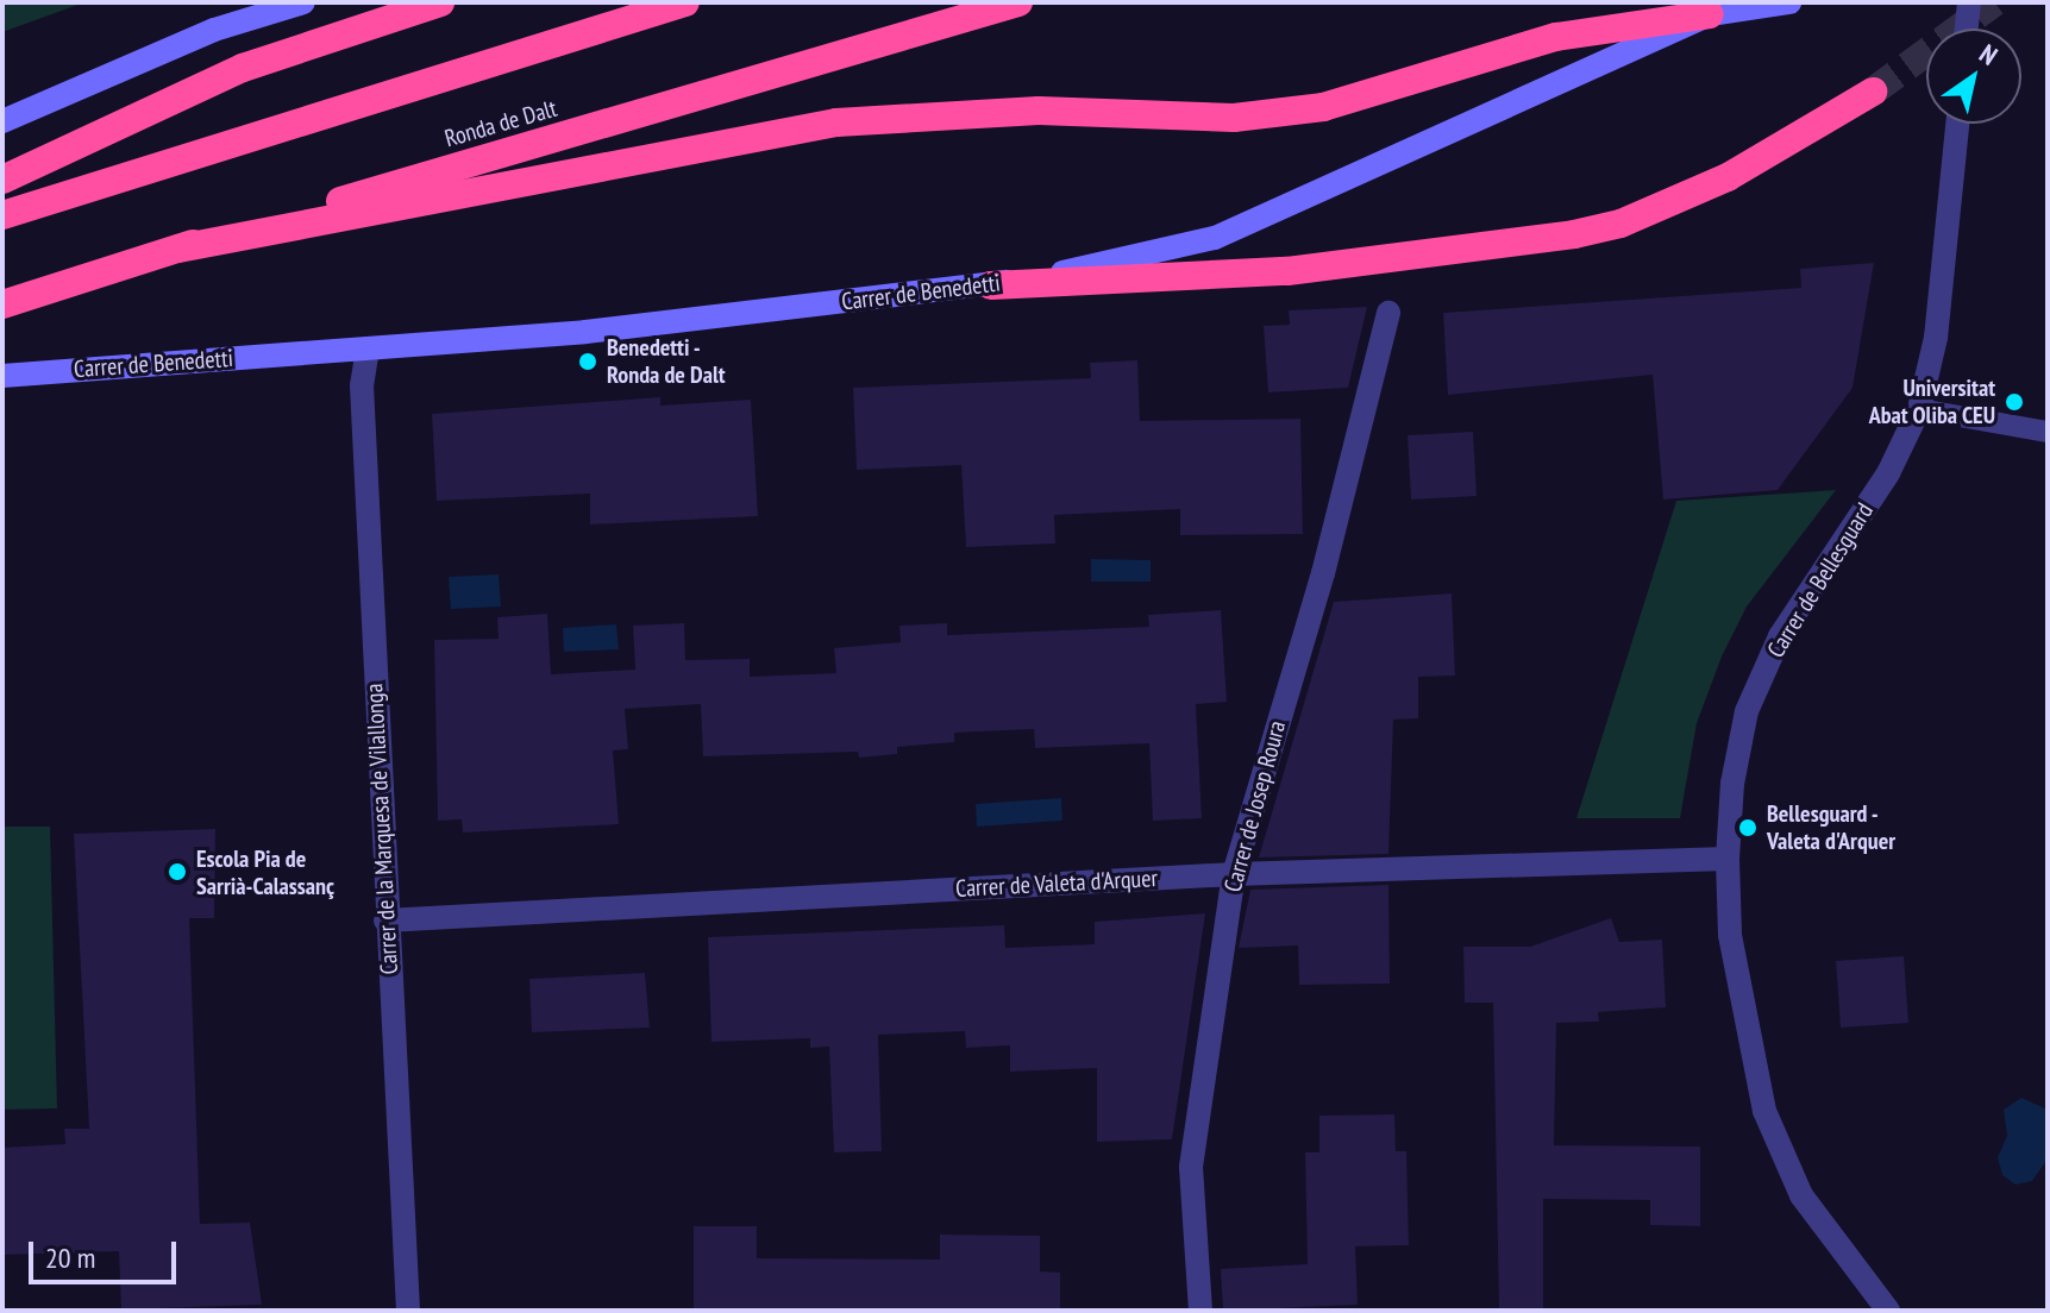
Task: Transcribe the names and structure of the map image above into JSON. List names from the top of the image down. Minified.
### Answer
{"streets":{"highway":["Ronda de Dalt"],"street":["Carrer de Benedetti","Carrer de Bellesguard","Carrer de Josep Roura","Carrer de la Marquesa de Vilallonga","Carrer de Valeta d'Arquer"]},"crossings":[["Carrer de Benedetti","Carrer de la Marquesa de Vilallonga"],["Carrer de Bellesguard","Carrer de Valeta d'Arquer"],["Carrer de Josep Roura","Carrer de Valeta d'Arquer"],["Carrer de la Marquesa de Vilallonga","Carrer de Valeta d'Arquer"]],"places":["Benedetti - Ronda de Dalt","Universitat Abat Oliba CEU","Bellesguard - Valeta d'Arquer","Escola Pia de Sarrià-Calassanç"],"scale_bar":"20 m","north":"top right"}
